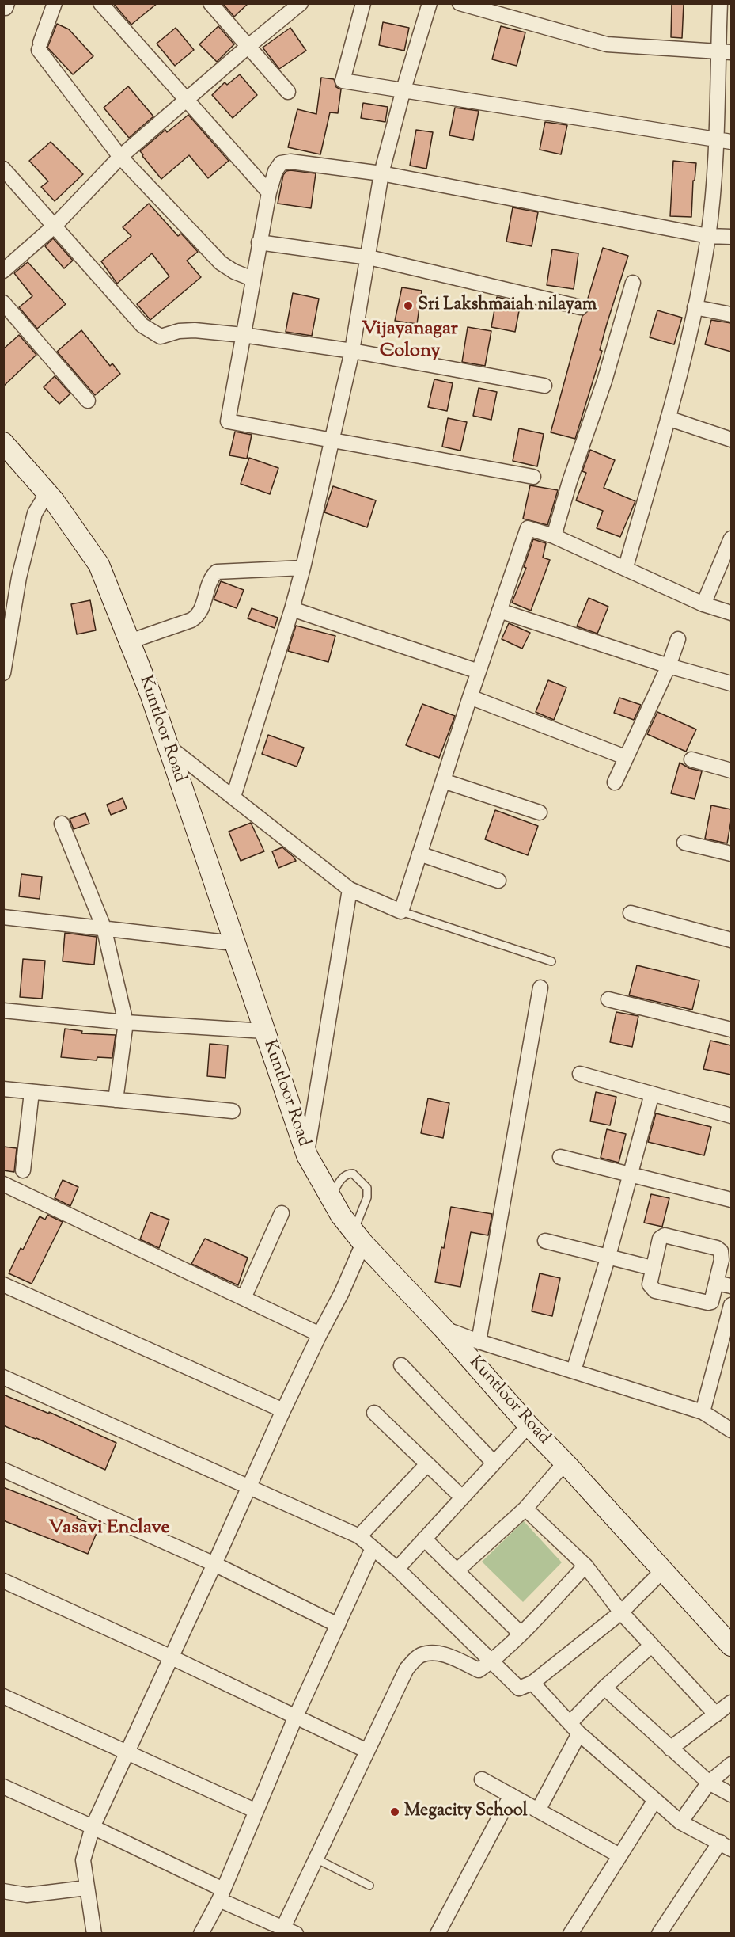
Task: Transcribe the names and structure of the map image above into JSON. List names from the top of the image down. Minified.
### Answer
{"streets":{"street":["Kuntloor Road"]},"districts":["Vijayanagar Colony","Vasavi Enclave"],"places":["Sri Lakshmaiah nilayam","Megacity School"]}
